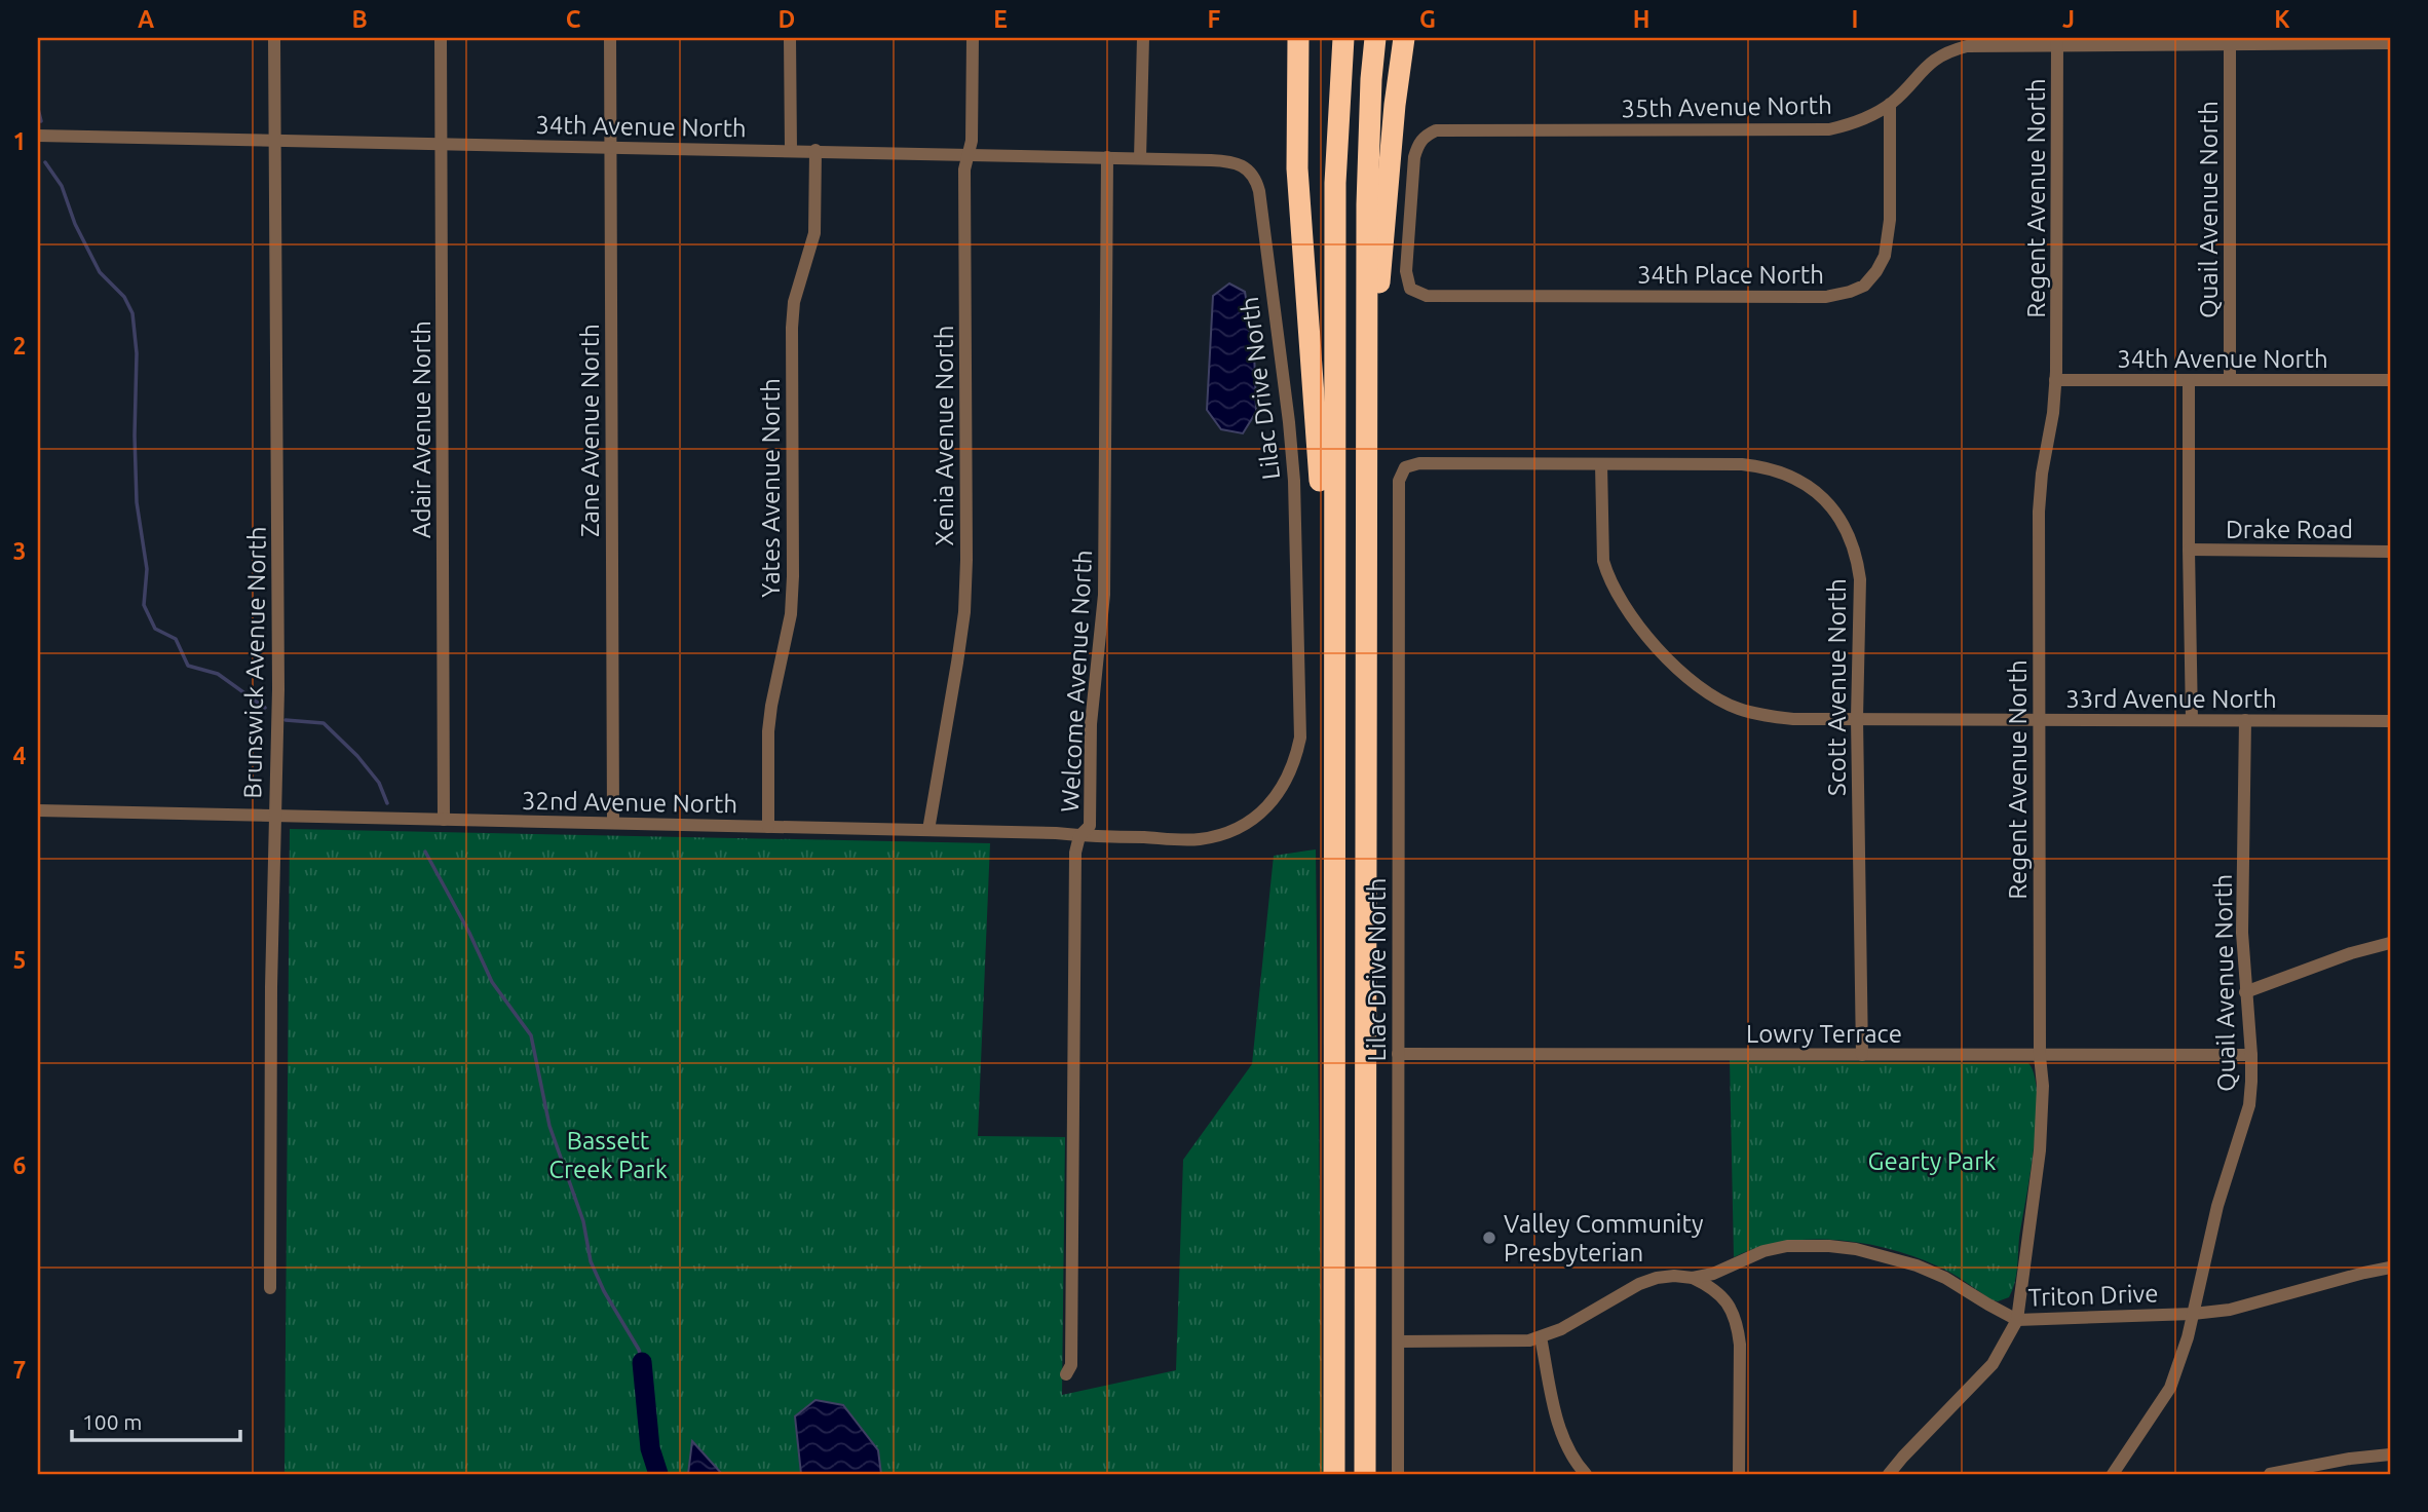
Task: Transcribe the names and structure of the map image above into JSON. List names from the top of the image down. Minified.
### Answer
{"streets":{"street":["35th Avenue North","34th Avenue North","Regent Avenue North","Quail Avenue North","34th Place North","Lilac Drive North","Adair Avenue North","Zane Avenue North","Xenia Avenue North","Yates Avenue North","Drake Road","Brunswick Avenue North","Welcome Avenue North","Scott Avenue North","33rd Avenue North","32nd Avenue North","Lowry Terrace","Triton Drive"]},"crossings":[["35th Avenue North","Regent Avenue North"],["35th Avenue North","Quail Avenue North"],["35th Avenue North","34th Place North"],["34th Avenue North","Regent Avenue North"],["34th Avenue North","Quail Avenue North"],["34th Avenue North","Lilac Drive North"],["34th Avenue North","Adair Avenue North"],["34th Avenue North","Zane Avenue North"],["34th Avenue North","Xenia Avenue North"],["34th Avenue North","Yates Avenue North"],["34th Avenue North","Brunswick Avenue North"],["34th Avenue North","Welcome Avenue North"],["Regent Avenue North","33rd Avenue North"],["Regent Avenue North","Lowry Terrace"],["Regent Avenue North","Triton Drive"],["Quail Avenue North","33rd Avenue North"],["Quail Avenue North","Lowry Terrace"],["Quail Avenue North","Triton Drive"],["Lilac Drive North","Scott Avenue North"],["Lilac Drive North","32nd Avenue North"],["Lilac Drive North","Lowry Terrace"],["Lilac Drive North","Triton Drive"],["Adair Avenue North","32nd Avenue North"],["Zane Avenue North","32nd Avenue North"],["Xenia Avenue North","32nd Avenue North"],["Yates Avenue North","32nd Avenue North"],["Brunswick Avenue North","32nd Avenue North"],["Welcome Avenue North","32nd Avenue North"],["Scott Avenue North","33rd Avenue North"],["Scott Avenue North","Lowry Terrace"]],"parks":["Bassett Creek Park","Gearty Park"],"places":["Valley Community Presbyterian"],"scale_bar":"100 m","grid":{"columns":["A","B","C","D","E","F","G","H","I","J","K"],"rows":["1","2","3","4","5","6","7"]}}
